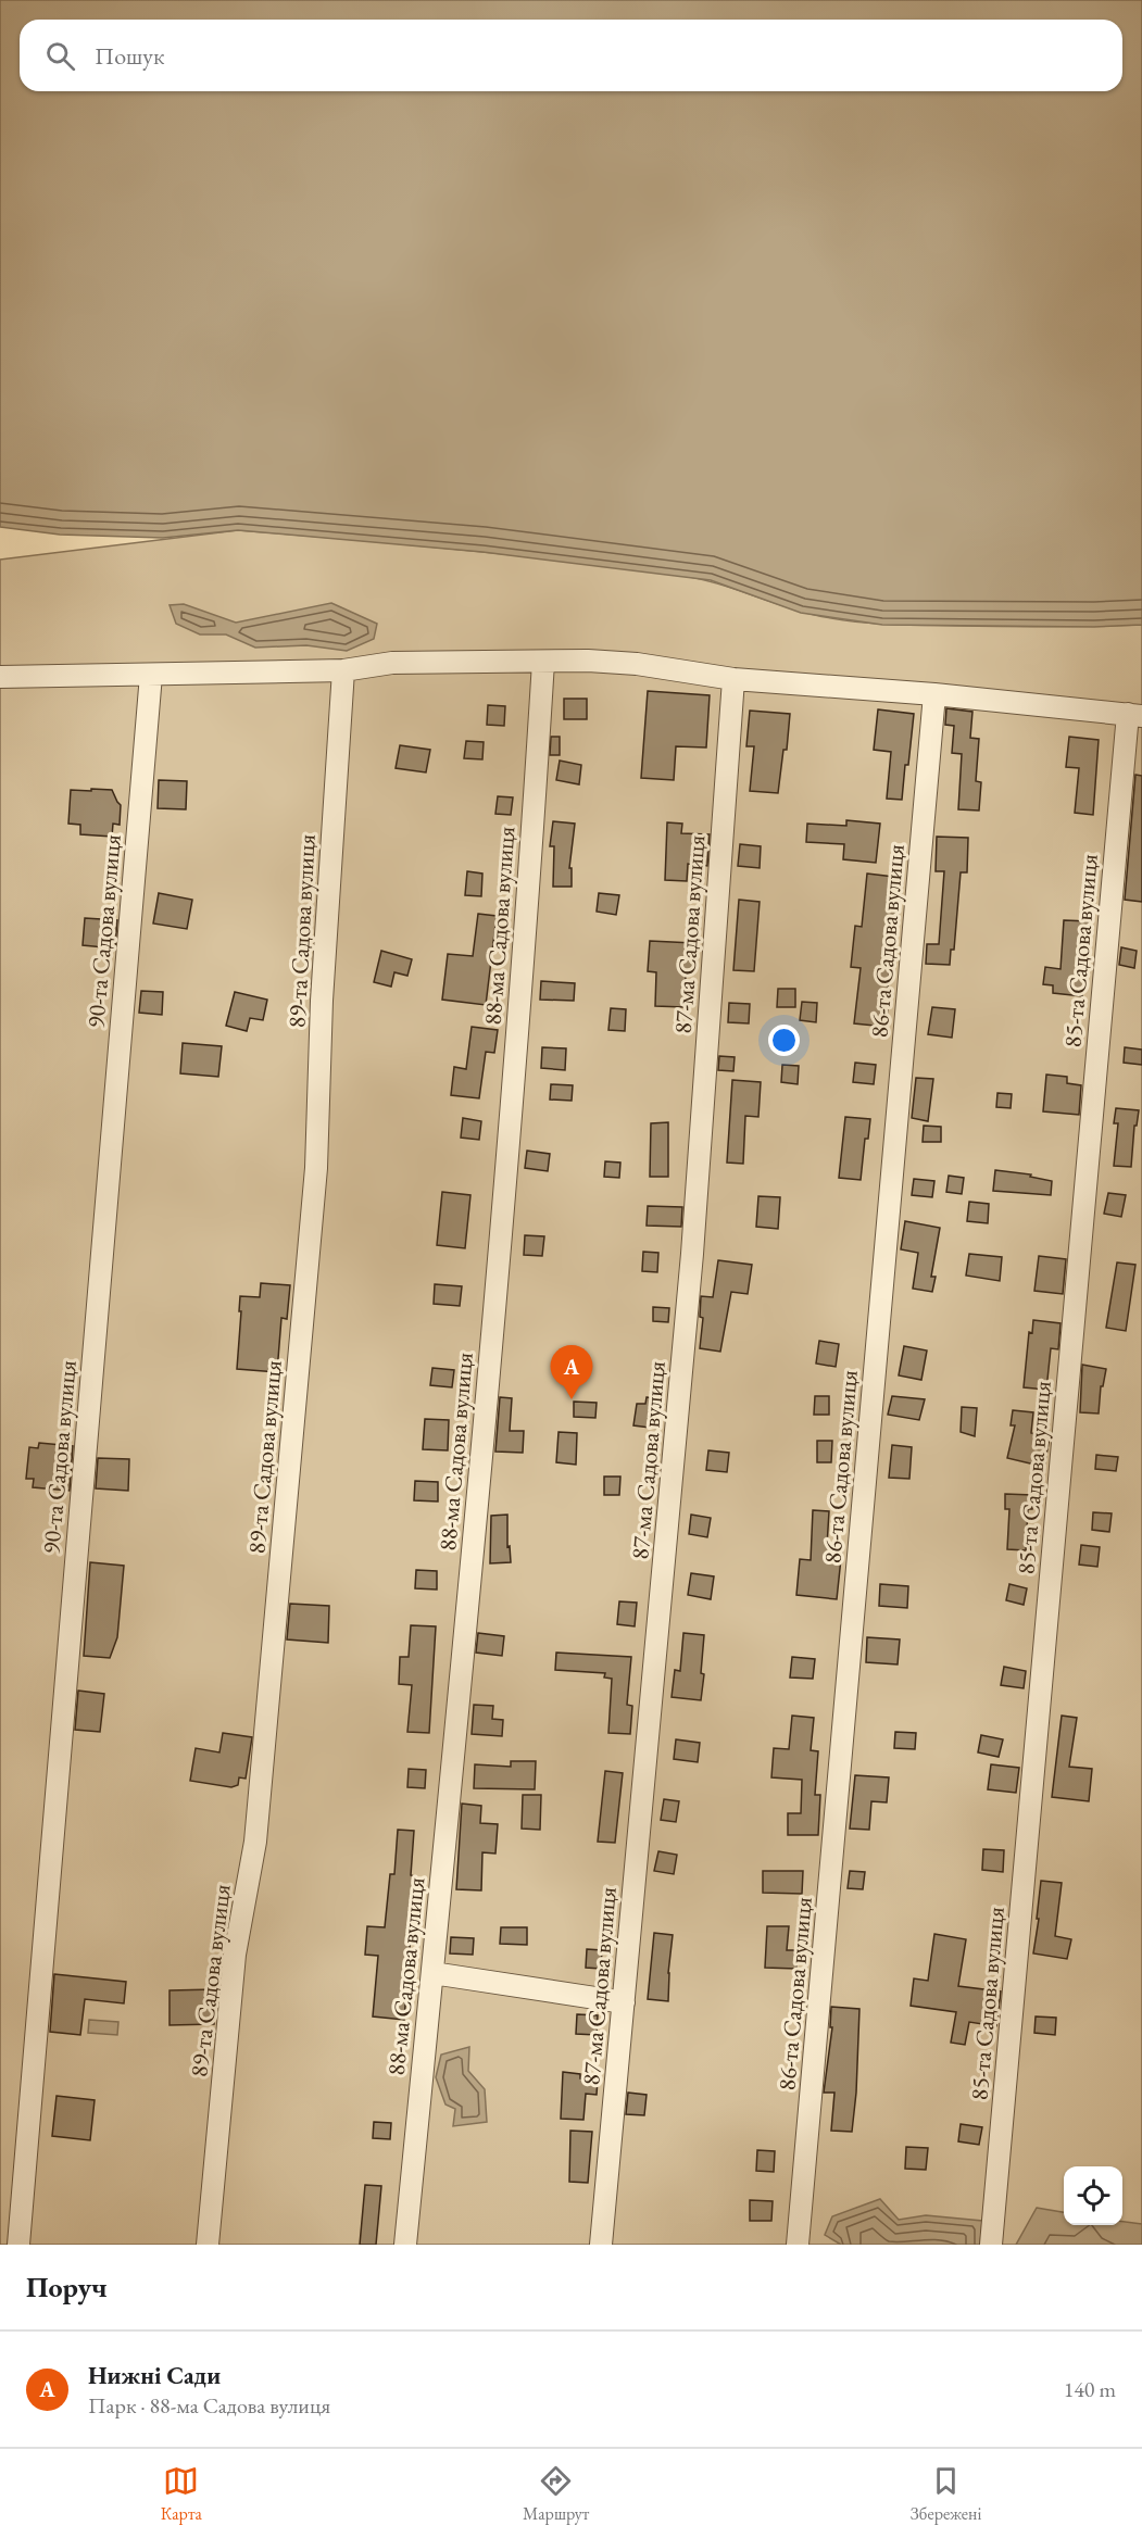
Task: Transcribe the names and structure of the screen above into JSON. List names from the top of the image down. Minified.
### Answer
{"streets":{"street":["88-ма Садова вулиця","90-та Садова вулиця","89-та Садова вулиця","87-ма Садова вулиця","86-та Садова вулиця","85-та Садова вулиця"]},"page":{"search":"Пошук","pins":"A","heading":"Поруч","list":[{"mark":"A","name":"Нижні Сади","note":"Парк · 88-ма Садова вулиця","value":"140 m"}],"nav":["Карта","Маршрут","Збережені"]}}
